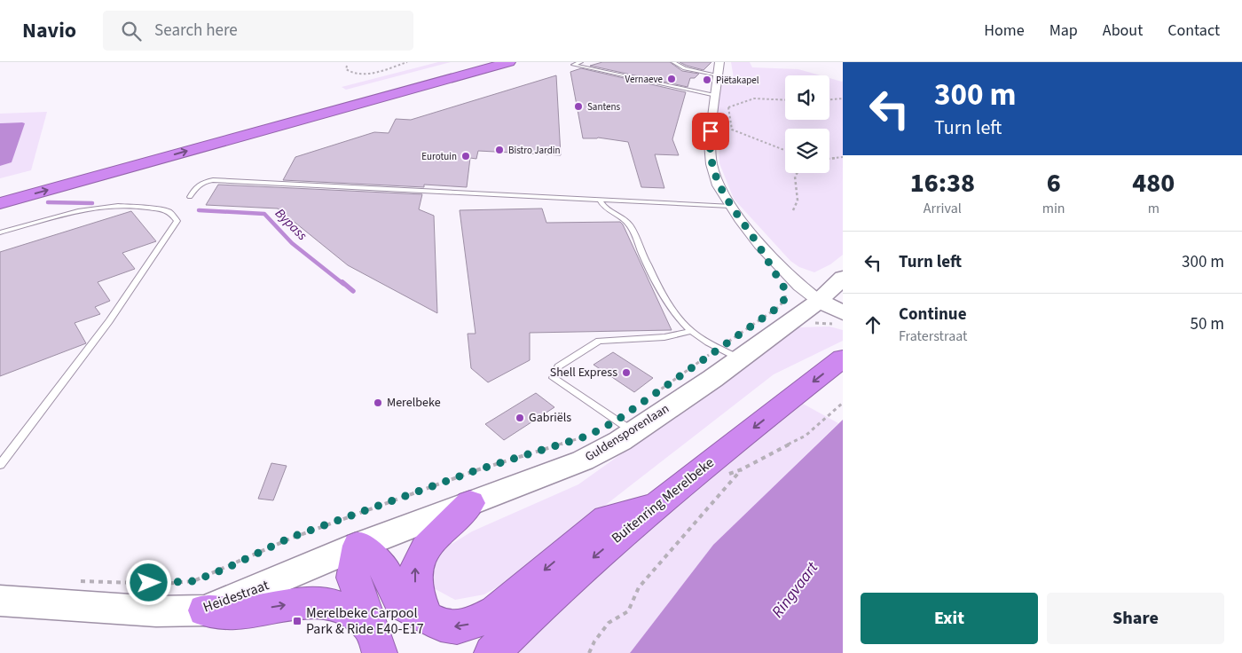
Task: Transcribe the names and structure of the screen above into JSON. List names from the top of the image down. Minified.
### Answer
{"streets":{"highway":["Buitenring Merelbeke"],"main road":["Guldensporenlaan","Heidestraat"]},"crossings":[["Guldensporenlaan","Heidestraat"]],"water":["Bypass","Ringvaart"],"places":{"other":["Vernaeve","Piëtakapel","Santens","Bistro Jardin","Eurotuin","Shell Express","Merelbeke","Gabriëls"],"transit":["Merelbeke Carpool Park & Ride E40-E17"]},"page":{"header":"Navio","search":"Search here","nav":["Home","Map","About","Contact"],"turn":["300 m","Turn left"],"eta":["16:38","Arrival","6","min","480","m"],"list":[{"name":"Turn left","value":"300 m"},{"name":"Continue","note":"Fraterstraat","value":"50 m"}],"buttons":["Exit","Share"]}}
